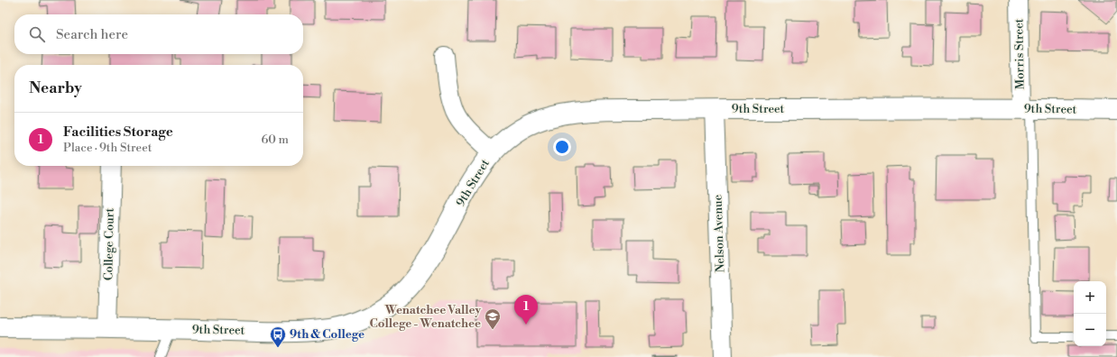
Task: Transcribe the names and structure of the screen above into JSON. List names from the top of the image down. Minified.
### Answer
{"streets":{"street":["Morris Street","9th Street","Nelson Avenue","College Court"]},"crossings":[["Morris Street","9th Street"],["9th Street","Nelson Avenue"],["9th Street","College Court"]],"places":{"school or university":["Wenatchee Valley College - Wenatchee"],"bus stop":["9th & College"]},"page":{"search":"Search here","heading":"Nearby","list":[{"mark":"1","name":"Facilities Storage","note":"Place · 9th Street","value":"60 m"}],"map_buttons":["+","−"],"pins":"1"}}
